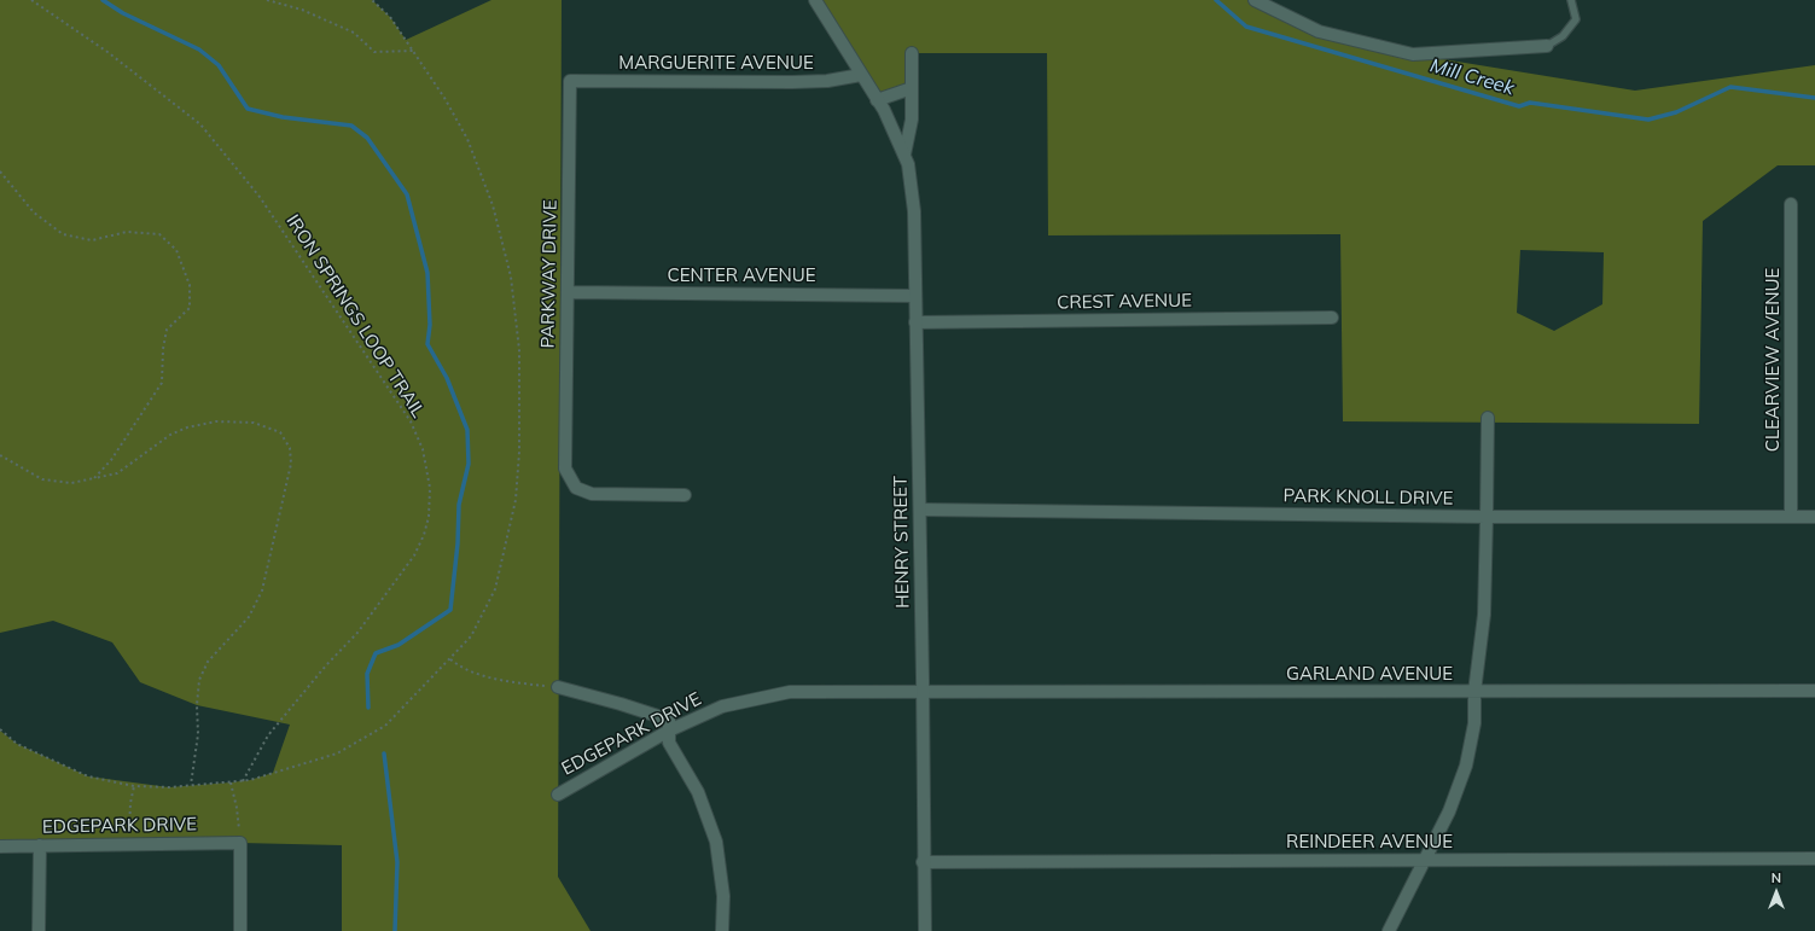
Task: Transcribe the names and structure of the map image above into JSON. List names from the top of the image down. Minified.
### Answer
{"streets":{"street":["MARGUERITE AVENUE","PARKWAY DRIVE","CENTER AVENUE","CREST AVENUE","CLEARVIEW AVENUE","PARK KNOLL DRIVE","HENRY STREET","GARLAND AVENUE","EDGEPARK DRIVE","REINDEER AVENUE"],"path":["IRON SPRINGS LOOP TRAIL"]},"crossings":[["MARGUERITE AVENUE","PARKWAY DRIVE"],["MARGUERITE AVENUE","HENRY STREET"],["PARKWAY DRIVE","CENTER AVENUE"],["CENTER AVENUE","HENRY STREET"],["CREST AVENUE","HENRY STREET"],["CLEARVIEW AVENUE","PARK KNOLL DRIVE"],["PARK KNOLL DRIVE","HENRY STREET"],["HENRY STREET","GARLAND AVENUE"],["HENRY STREET","EDGEPARK DRIVE"],["HENRY STREET","REINDEER AVENUE"],["GARLAND AVENUE","EDGEPARK DRIVE"]],"water":["Mill Creek"],"north":"top"}
